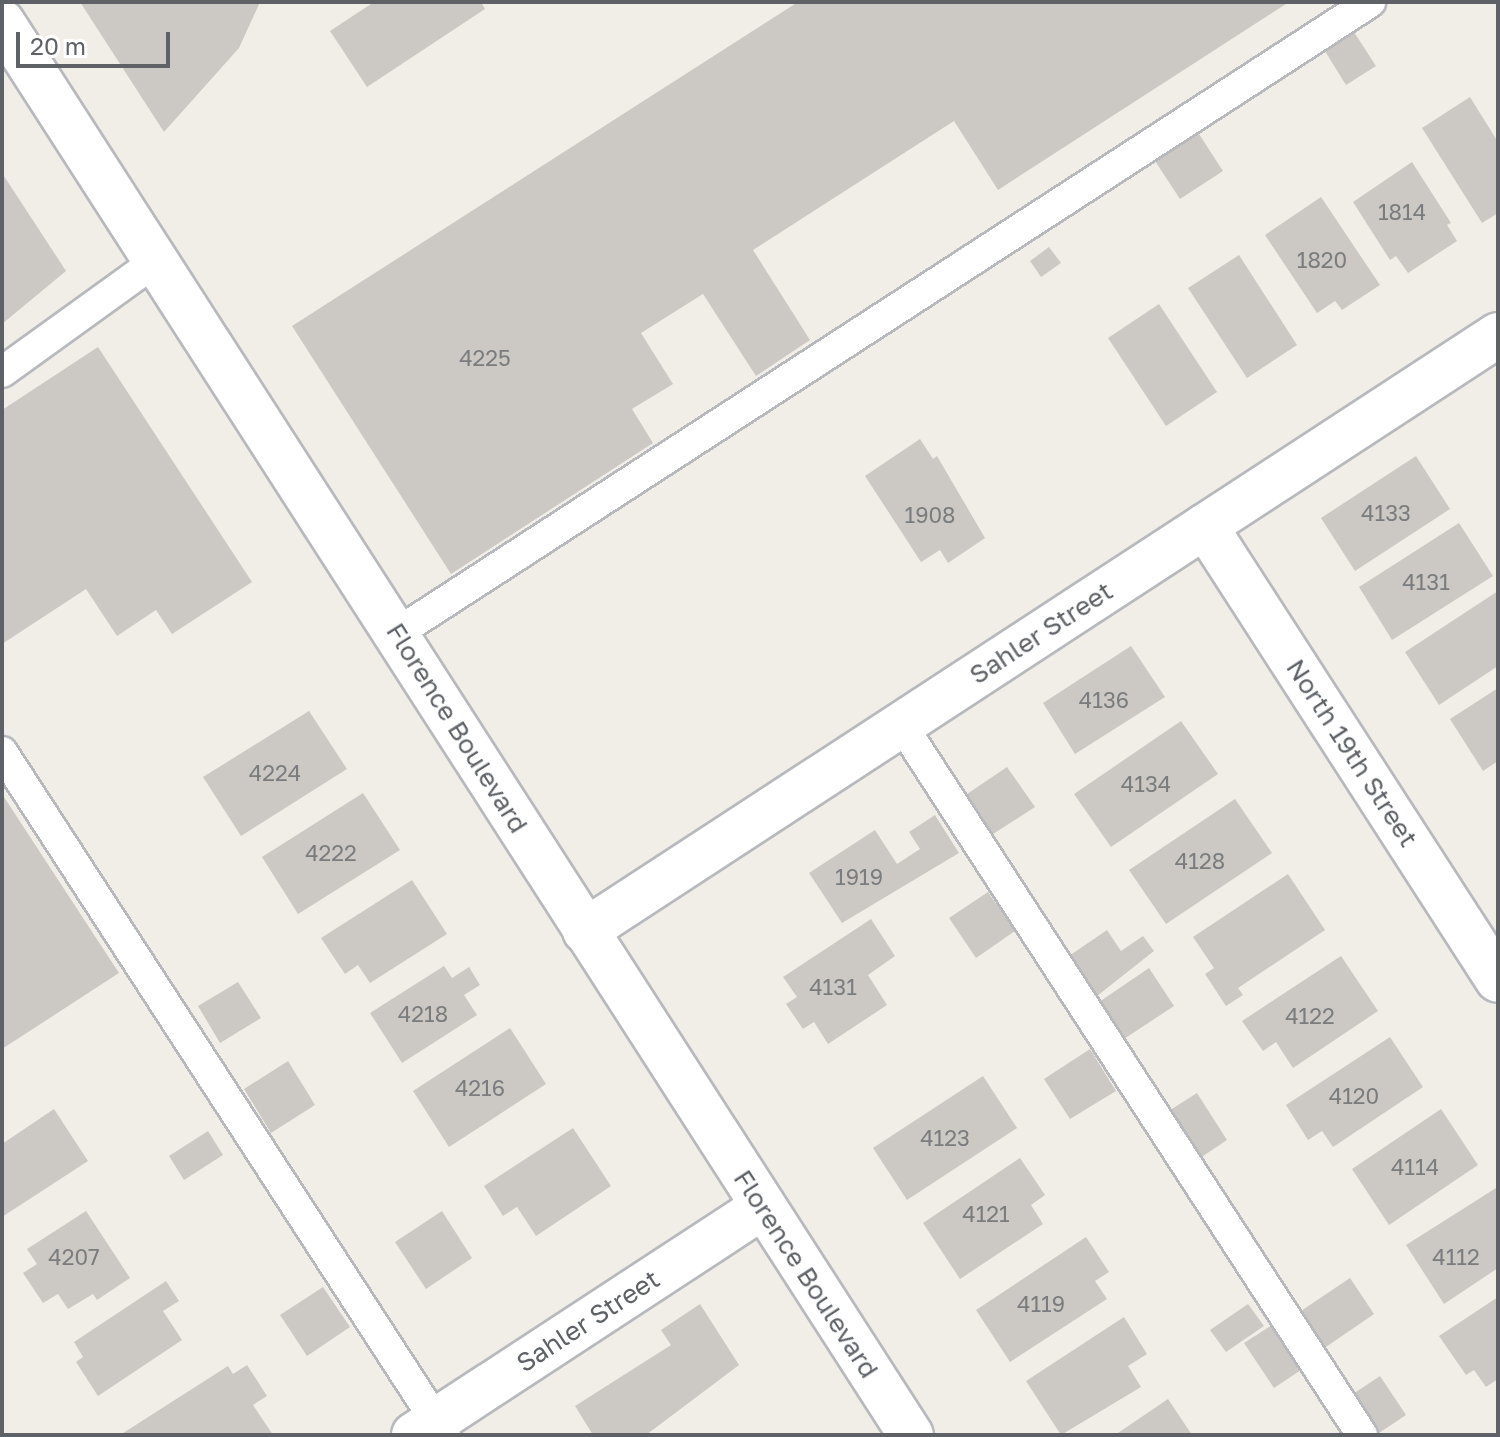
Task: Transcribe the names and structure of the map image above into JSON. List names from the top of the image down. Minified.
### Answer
{"streets":{"street":["Sahler Street","Florence Boulevard","North 19th Street"]},"crossings":[["Sahler Street","Florence Boulevard"],["Sahler Street","North 19th Street"]],"house_numbers":["1814","1820","4225","4133","1908","4131","4136","4224","4134","4222","4128","1919","4131","4218","4122","4216","4120","4123","4114","4121","4207","4112","4119"],"scale_bar":"20 m"}
